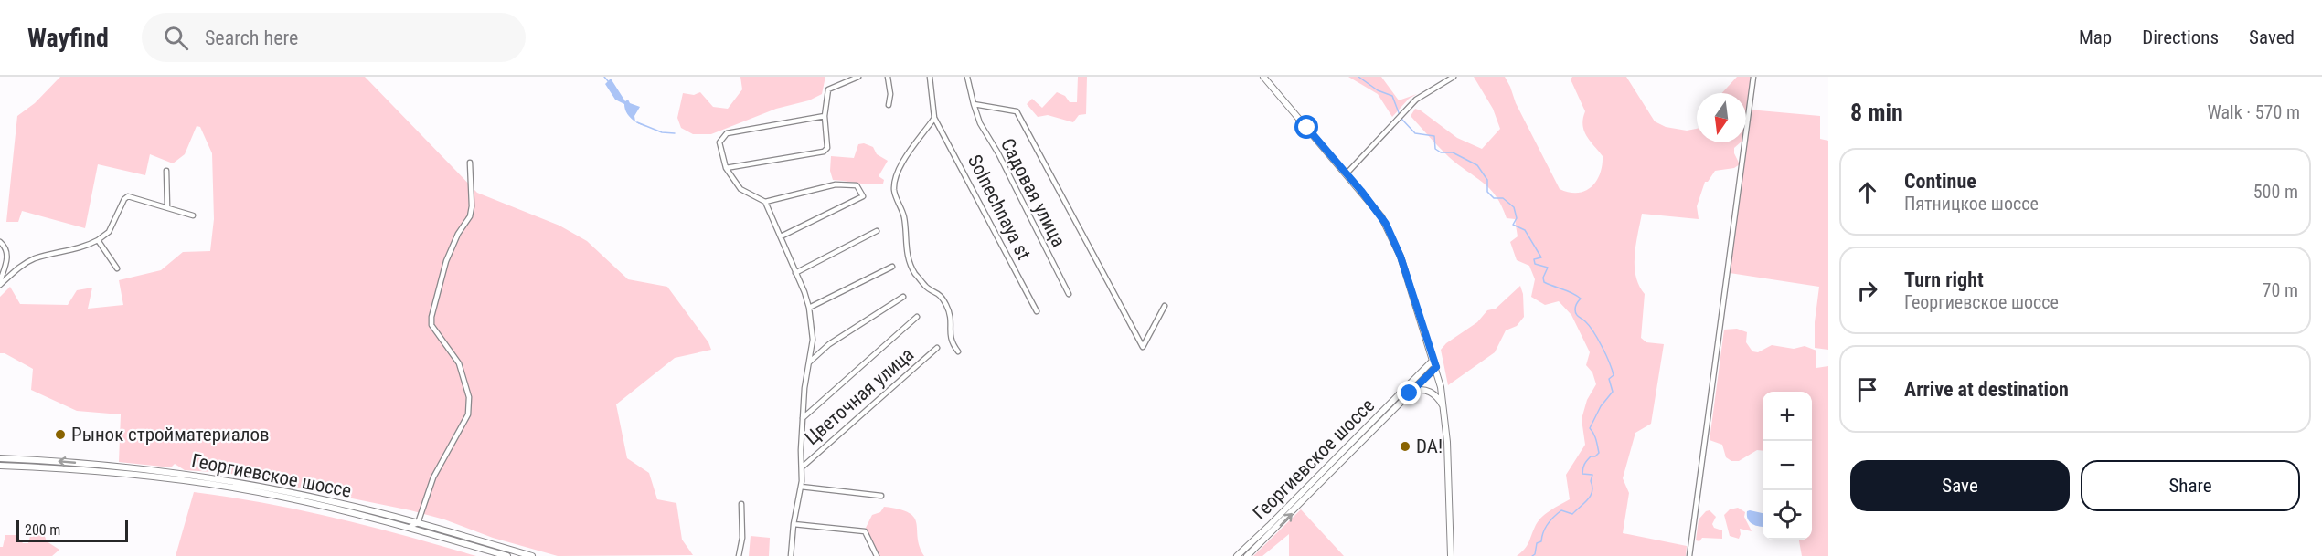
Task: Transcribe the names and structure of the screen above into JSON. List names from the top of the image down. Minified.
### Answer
{"streets":{"main road":["Георгиевское шоссе"],"street":["Садовая улица","Solnechnaya st","Цветочная улица"]},"places":["Рынок стройматериалов","DA!"],"scale_bar":"200 m","north":"bottom","page":{"header":"Wayfind","search":"Search here","nav":["Map","Directions","Saved"],"heading":["8 min","Walk · 570 m"],"list":[["Continue","Пятницкое шоссе","500 m"],["Turn right","Георгиевское шоссе","70 m"],"Arrive at destination"],"map_buttons":["+","−"],"buttons":["Save","Share"],"scale":"200 m"}}
